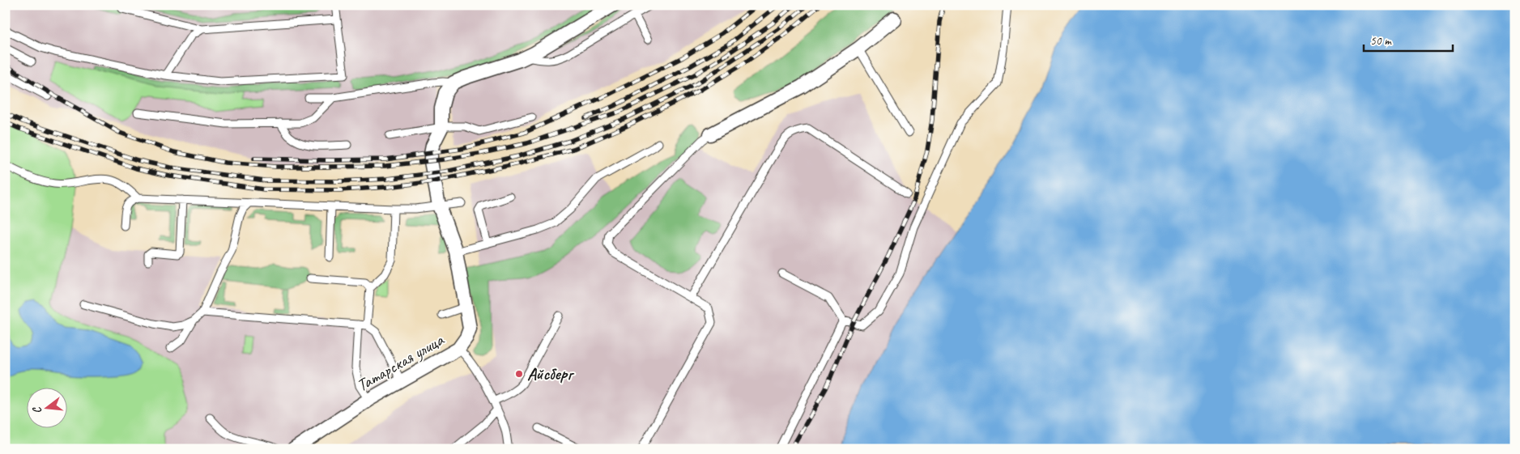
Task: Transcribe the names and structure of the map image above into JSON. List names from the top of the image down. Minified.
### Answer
{"streets":{"street":["Татарская улица"]},"places":["Айсберг"],"scale_bar":"50 m","north":"left"}
